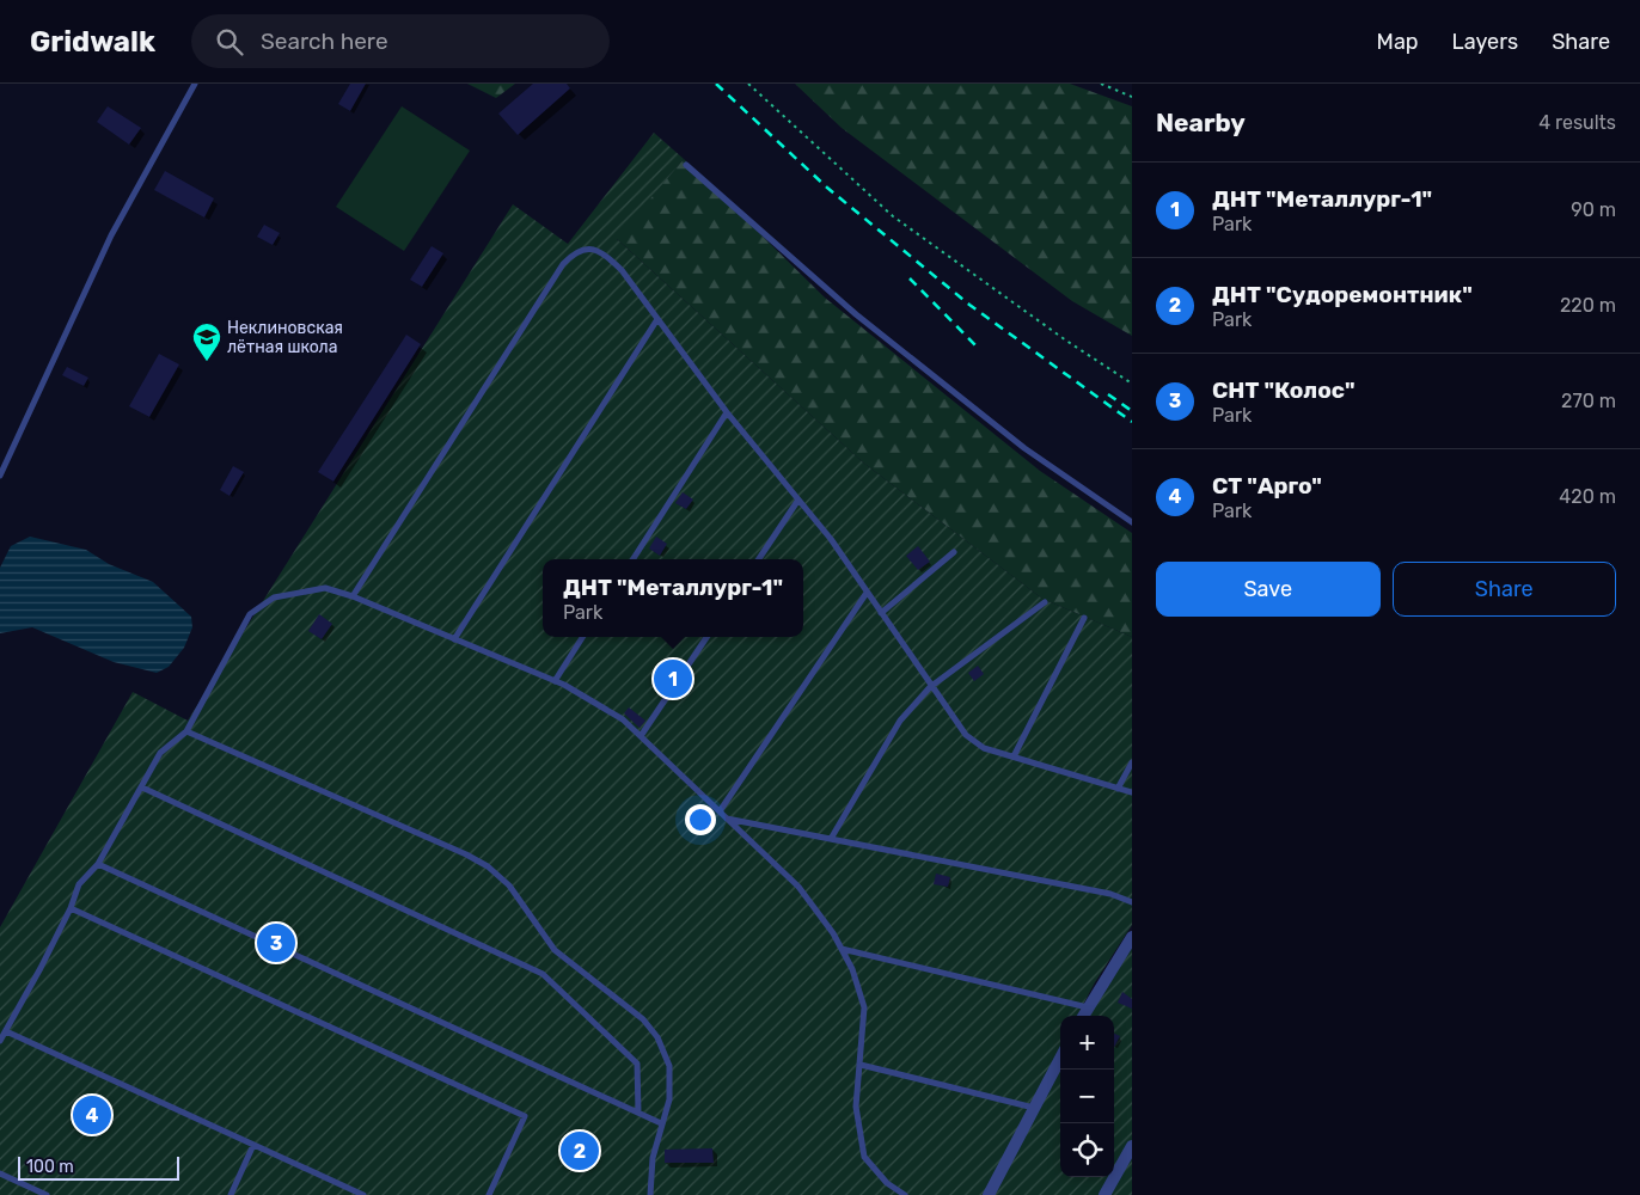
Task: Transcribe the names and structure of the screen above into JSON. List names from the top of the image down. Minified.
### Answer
{"places":{"school or university":["Неклиновская лётная школа"]},"scale_bar":"100 m","page":{"header":"Gridwalk","search":"Search here","nav":["Map","Layers","Share"],"heading":["Nearby","4 results"],"list":[{"mark":"1","name":"ДНТ \"Металлург-1\"","note":"Park","value":"90 m"},{"mark":"2","name":"ДНТ \"Судоремонтник\"","note":"Park","value":"220 m"},{"mark":"3","name":"СНТ \"Колос\"","note":"Park","value":"270 m"},{"mark":"4","name":"СТ \"Арго\"","note":"Park","value":"420 m"}],"buttons":["Save","Share"],"popup":["ДНТ \"Металлург-1\"","Park"],"pins":["1","3","4","2"],"map_buttons":["+","−"],"scale":"100 m"}}
